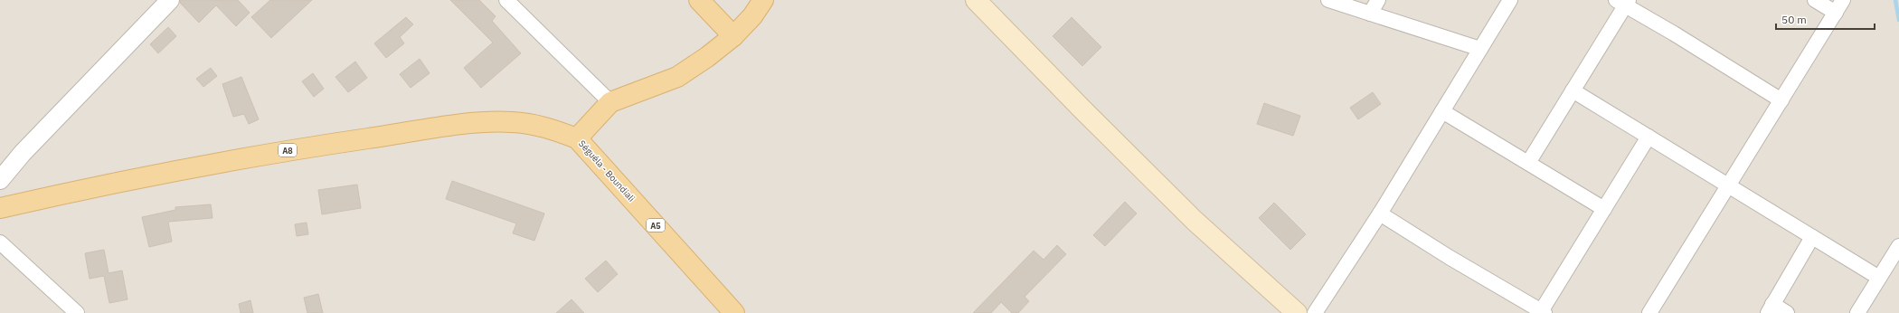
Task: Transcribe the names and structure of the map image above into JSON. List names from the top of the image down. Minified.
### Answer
{"streets":{"main road":["A8","Séguéla - Boundiali","A5"]},"crossings":[["A8","Séguéla - Boundiali"]],"scale_bar":"50 m"}
